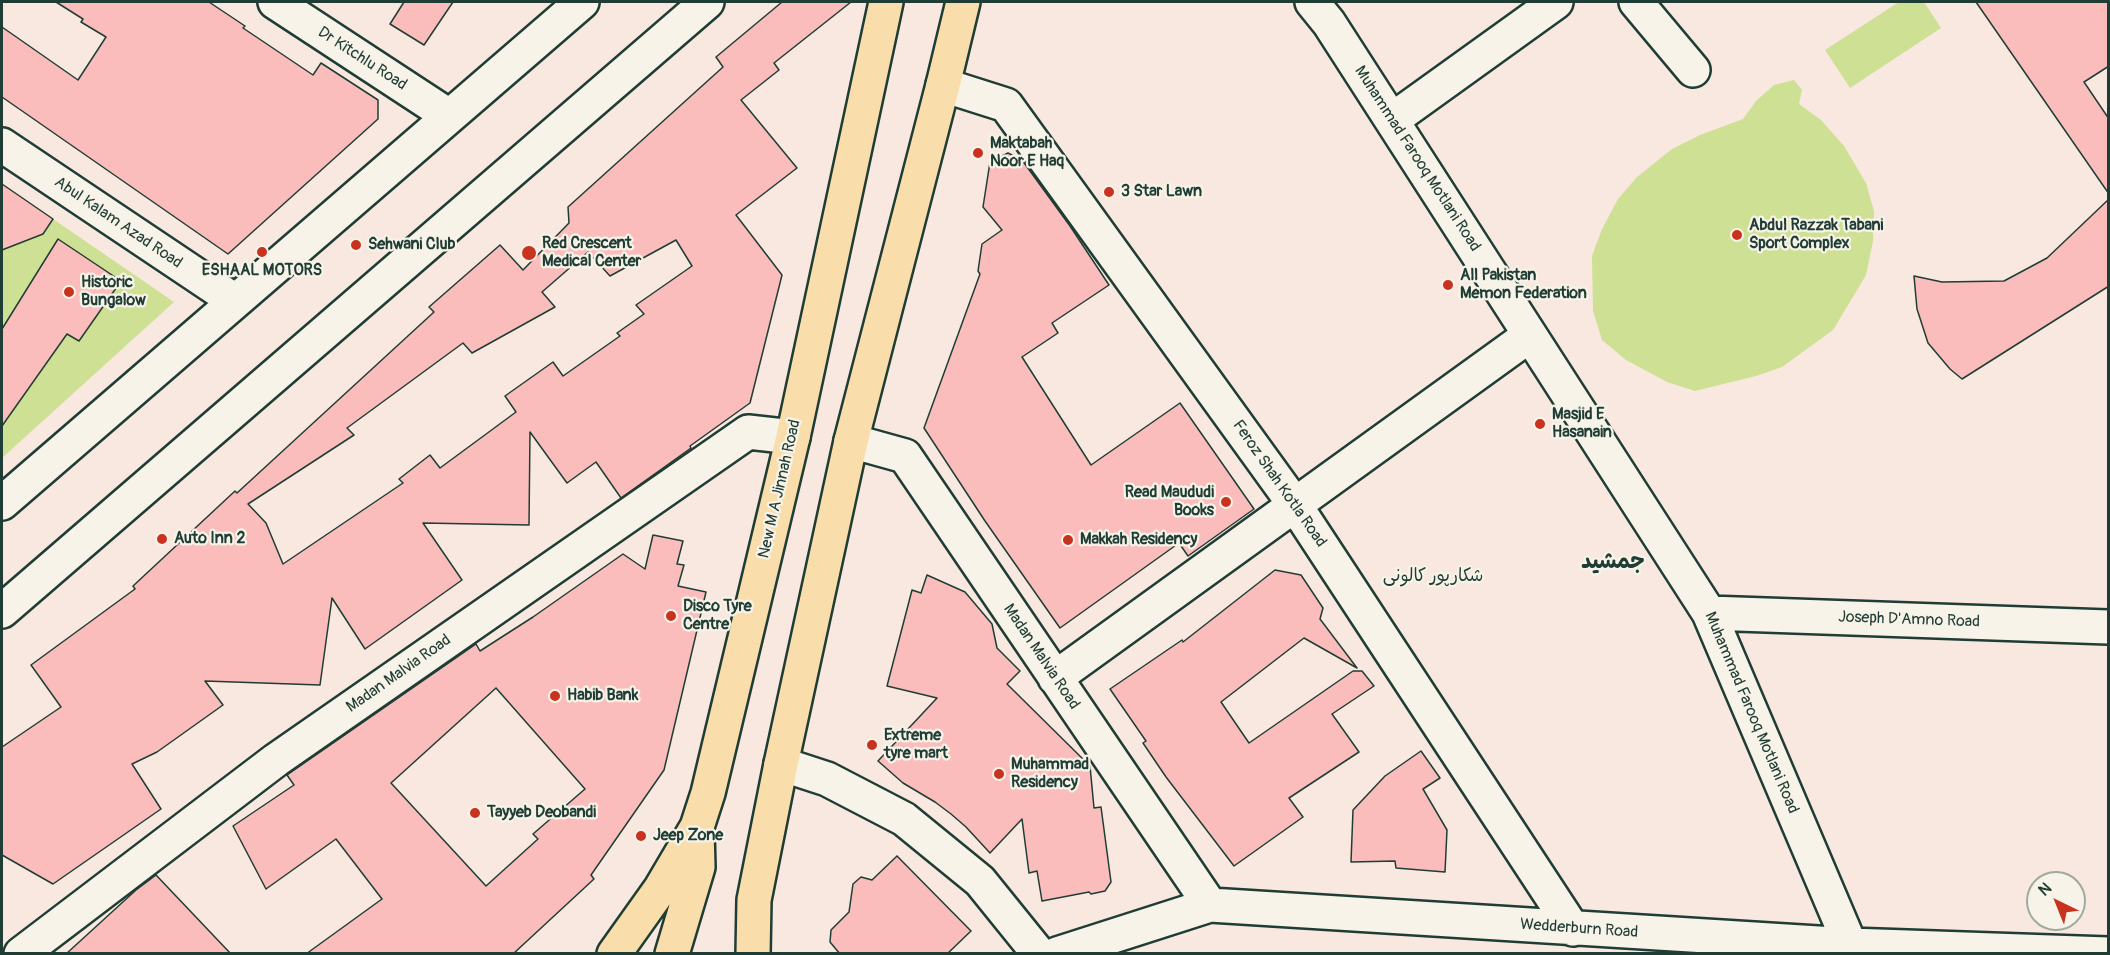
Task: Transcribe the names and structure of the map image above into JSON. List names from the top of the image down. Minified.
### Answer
{"streets":{"main road":["New M A Jinnah Road"],"street":["Dr Kitchlu Road","Muhammad Farooq Motlani Road","Abul Kalam Azad Road","Feroz Shah Kotla Road","Joseph D'Amno Road","Madan Malvia Road","Wedderburn Road"]},"crossings":[["Muhammad Farooq Motlani Road","Joseph D'Amno Road"],["Muhammad Farooq Motlani Road","Wedderburn Road"],["Feroz Shah Kotla Road","Wedderburn Road"],["New M A Jinnah Road","Madan Malvia Road"],["Madan Malvia Road","Wedderburn Road"]],"districts":["جمشید","شکارپور کالونی"],"places":["Maktabah Noor E Haq","3 Star Lawn","Abdul Razzak Tabani Sport Complex","Sehwani Club","ESHAAL MOTORS","Red Crescent Medical Center","All Pakistan Memon Federation","Historic Bungalow","Masjid E Hasanain","Read Maududi Books","Auto Inn 2","Makkah Residency","Disco Tyre Centre","Habib Bank","Extreme tyre mart","Muhammad Residency","Tayyeb Deobandi","Jeep Zone"],"north":"top left"}
